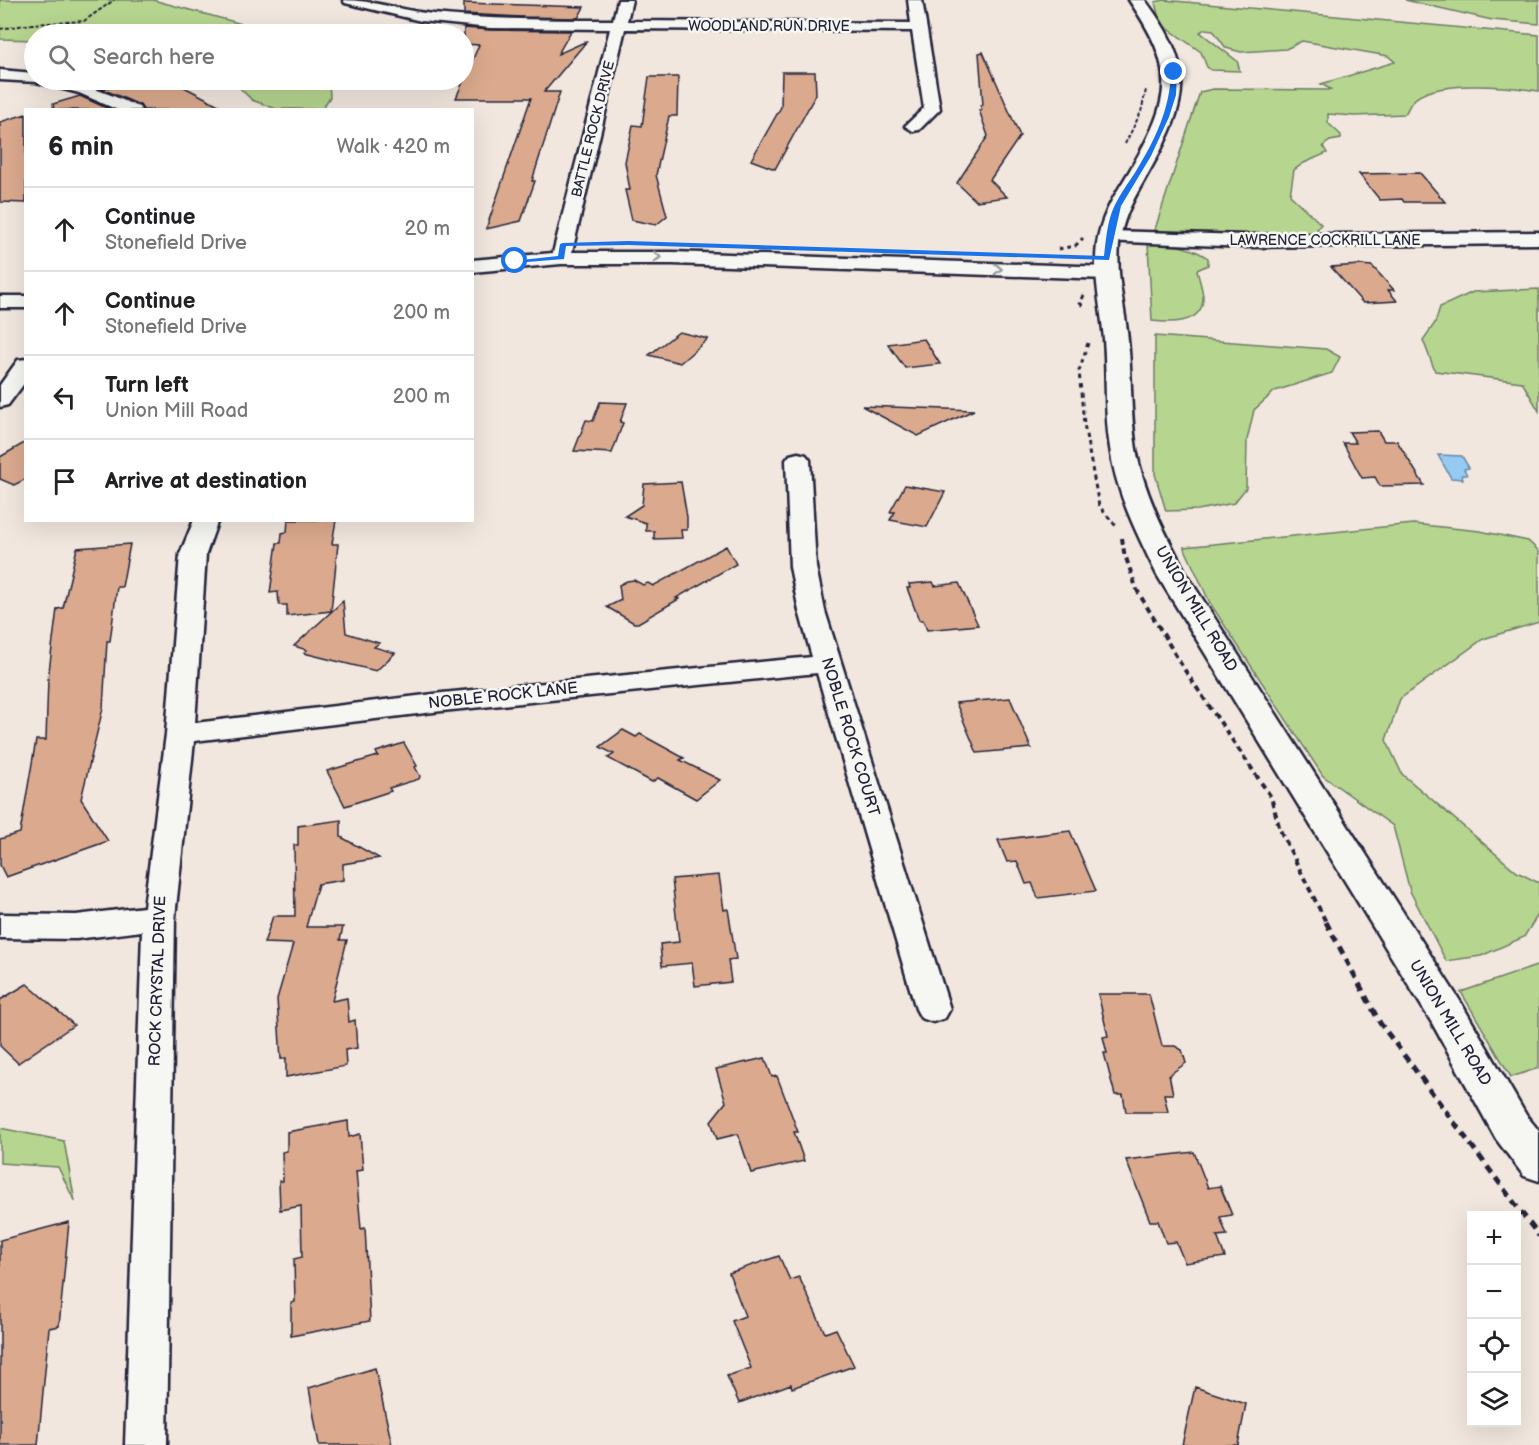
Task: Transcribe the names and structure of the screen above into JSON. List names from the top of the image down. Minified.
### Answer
{"streets":{"street":["WOODLAND RUN DRIVE","BATTLE ROCK DRIVE","LAWRENCE COCKRILL LANE","UNION MILL ROAD","NOBLE ROCK LANE","NOBLE ROCK COURT","ROCK CRYSTAL DRIVE"]},"crossings":[["WOODLAND RUN DRIVE","BATTLE ROCK DRIVE"],["BATTLE ROCK DRIVE","LAWRENCE COCKRILL LANE"],["LAWRENCE COCKRILL LANE","UNION MILL ROAD"],["NOBLE ROCK LANE","NOBLE ROCK COURT"],["NOBLE ROCK LANE","ROCK CRYSTAL DRIVE"]],"page":{"search":"Search here","heading":["6 min","Walk · 420 m"],"list":[["Continue","Stonefield Drive","20 m"],["Continue","Stonefield Drive","200 m"],["Turn left","Union Mill Road","200 m"],"Arrive at destination"],"map_buttons":["+","−"]}}
